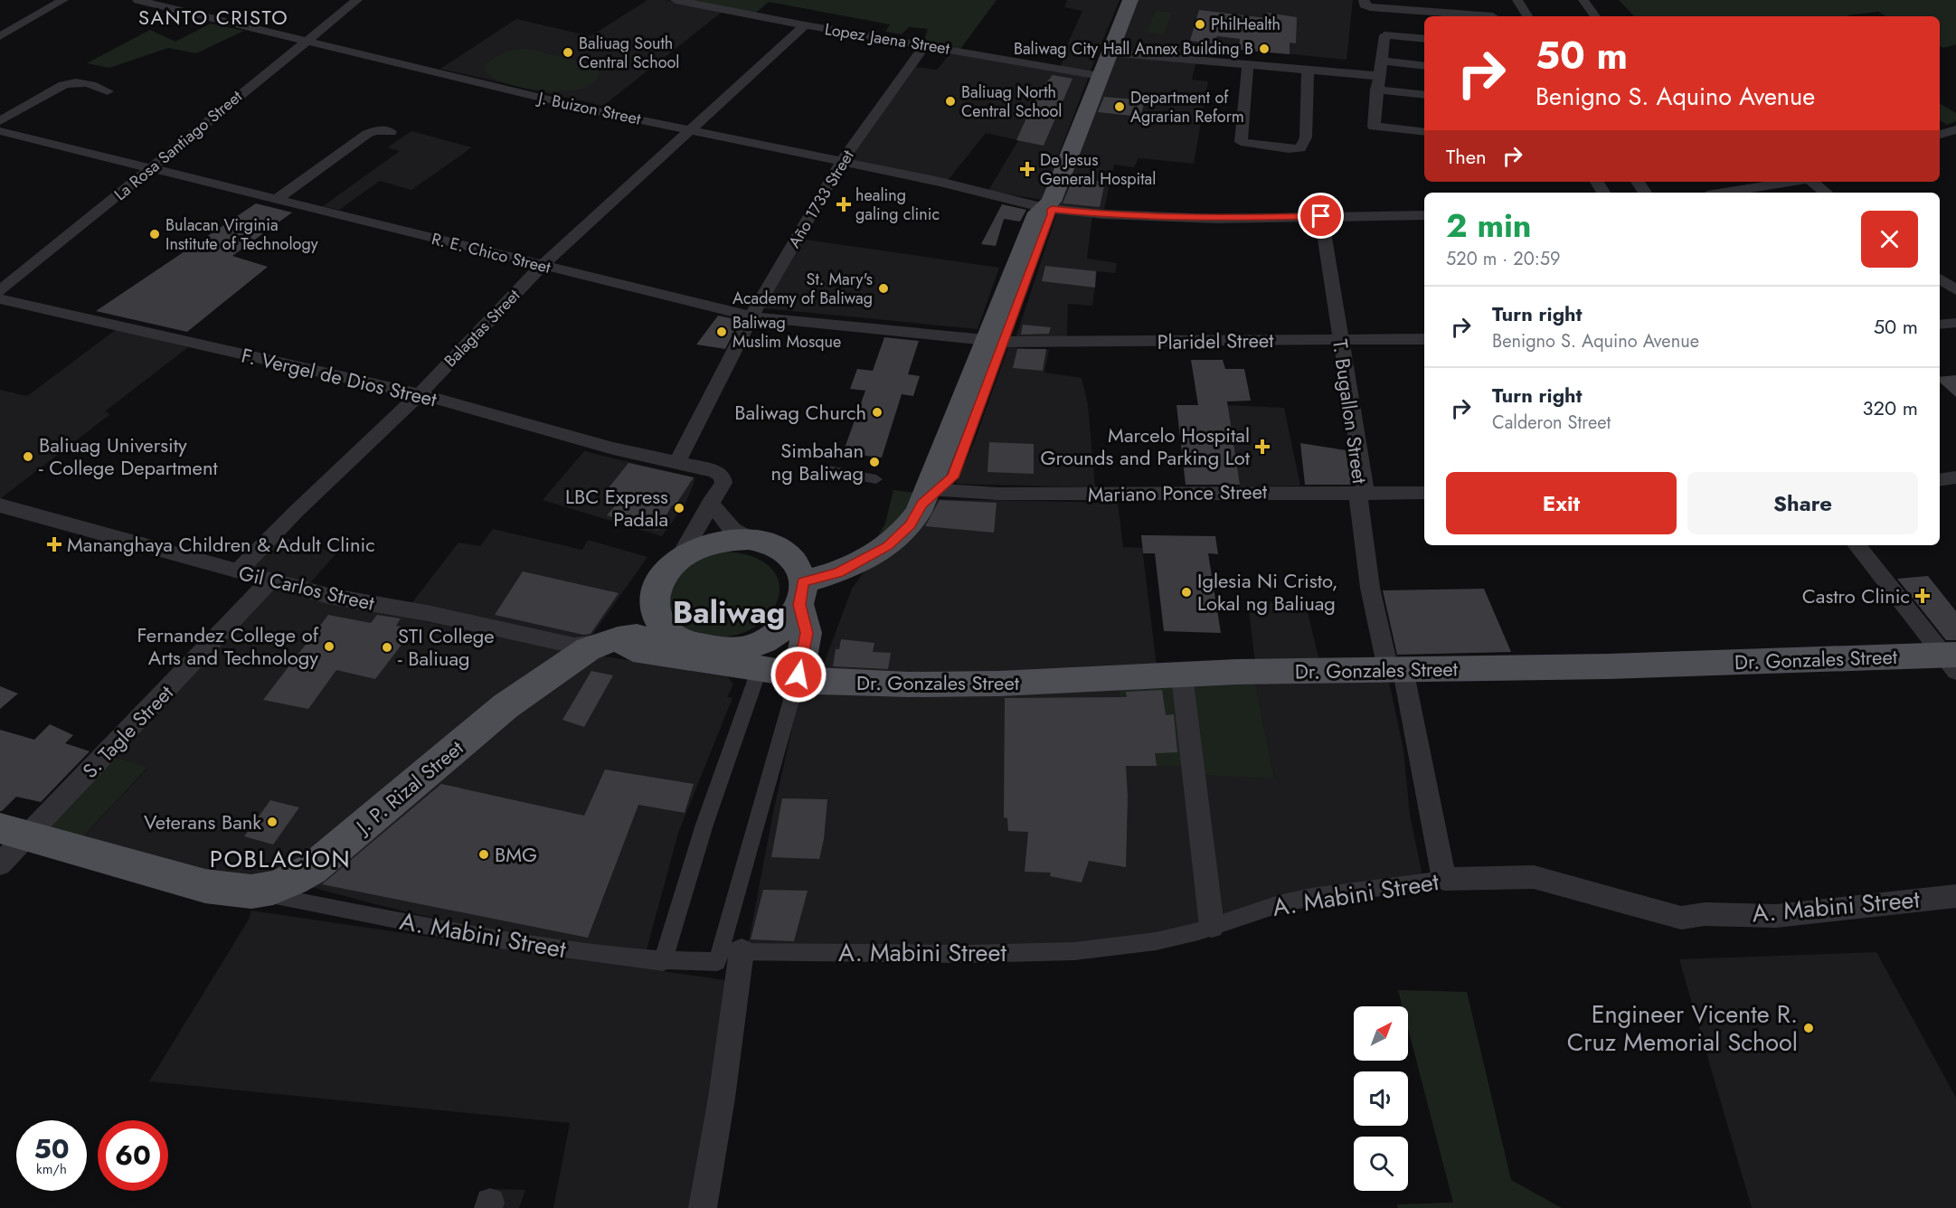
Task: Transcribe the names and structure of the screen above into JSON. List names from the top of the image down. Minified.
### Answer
{"streets":{"main road":["Dr. Gonzales Street","J. P. Rizal Street"],"street":["Lopez Jaena Street","J. Buizon Street","La Rosa Santiago Street","Año 1733 Street","R. E. Chico Street","Balagtas Street","Plaridel Street","F. Vergel de Dios Street","T. Bugallon Street","Mariano Ponce Street","Gil Carlos Street","S. Tagle Street","A. Mabini Street"]},"crossings":[["Lopez Jaena Street","Año 1733 Street"],["Lopez Jaena Street","Balagtas Street"],["J. Buizon Street","La Rosa Santiago Street"],["J. Buizon Street","Año 1733 Street"],["J. Buizon Street","Balagtas Street"],["J. Buizon Street","T. Bugallon Street"],["La Rosa Santiago Street","R. E. Chico Street"],["Año 1733 Street","R. E. Chico Street"],["Año 1733 Street","F. Vergel de Dios Street"],["R. E. Chico Street","Balagtas Street"],["R. E. Chico Street","Plaridel Street"],["Balagtas Street","F. Vergel de Dios Street"],["Balagtas Street","Gil Carlos Street"],["Plaridel Street","T. Bugallon Street"],["T. Bugallon Street","Mariano Ponce Street"],["T. Bugallon Street","Dr. Gonzales Street"],["T. Bugallon Street","A. Mabini Street"],["Gil Carlos Street","Dr. Gonzales Street"],["Gil Carlos Street","S. Tagle Street"],["Gil Carlos Street","J. P. Rizal Street"],["Dr. Gonzales Street","J. P. Rizal Street"],["S. Tagle Street","J. P. Rizal Street"],["J. P. Rizal Street","A. Mabini Street"]],"districts":["SANTO CRISTO","Baliwag","POBLACION"],"places":{"other":["PhilHealth","Baliwag City Hall Annex Building B","Baliuag South Central School","Baliuag North Central School","Department of Agrarian Reform","Bulacan Virginia Institute of Technology","St. Mary's Academy of Baliwag","Baliwag Muslim Mosque","Baliwag Church","Baliuag University - College Department","Simbahan ng Baliwag","LBC Express Padala","Iglesia Ni Cristo, Lokal ng Baliuag","Fernandez College of Arts and Technology","STI College - Baliuag","Veterans Bank","BMG","Engineer Vicente R. Cruz Memorial School"],"health":["De Jesus General Hospital","healing galing clinic","Marcelo Hospital Grounds and Parking Lot","Mananghaya Children & Adult Clinic","Castro Clinic"]},"north":"top right","page":{"turn":["50 m","Benigno S. Aquino Avenue"],"then":"Then","heading":["2 min","520 m · 20:59"],"list":[{"name":"Turn right","note":"Benigno S. Aquino Avenue","value":"50 m"},{"name":"Turn right","note":"Calderon Street","value":"320 m"}],"buttons":["Exit","Share"],"speed":"50 km/h","limit":"60"}}
